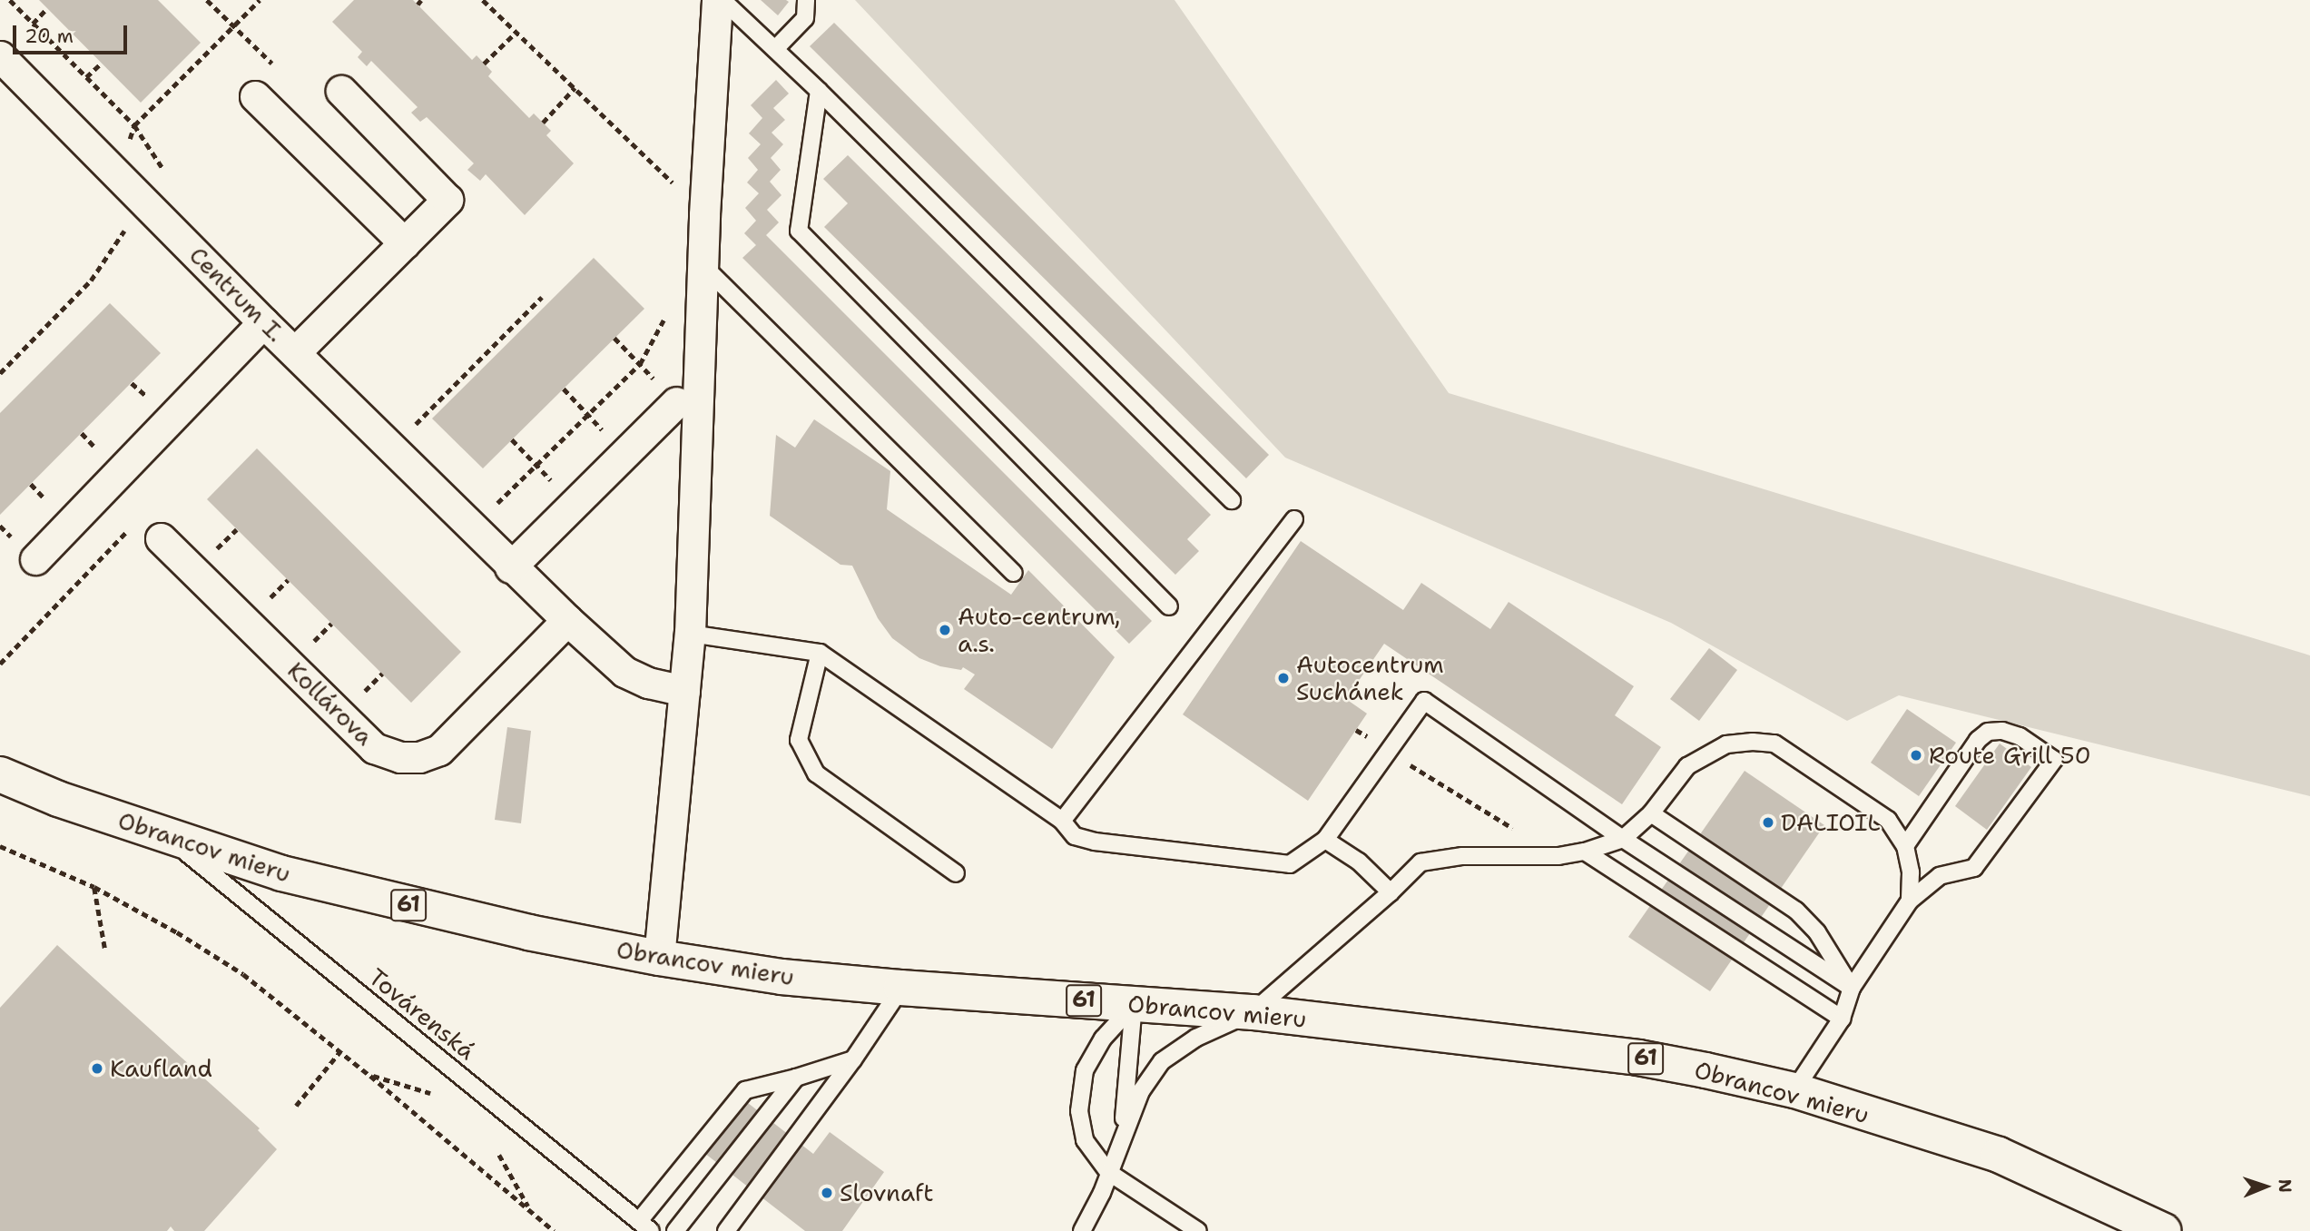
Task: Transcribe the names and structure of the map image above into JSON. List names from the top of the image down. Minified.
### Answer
{"streets":{"main road":["Obrancov mieru","61"],"street":["Centrum I.","Kollárova"],"lane":["Továrenská"]},"crossings":[["Obrancov mieru","Továrenská"]],"places":["Auto-centrum, a.s.","Autocentrum Suchánek","Route Grill 50","DALIOIL","Kaufland","Slovnaft"],"scale_bar":"20 m","north":"right"}
